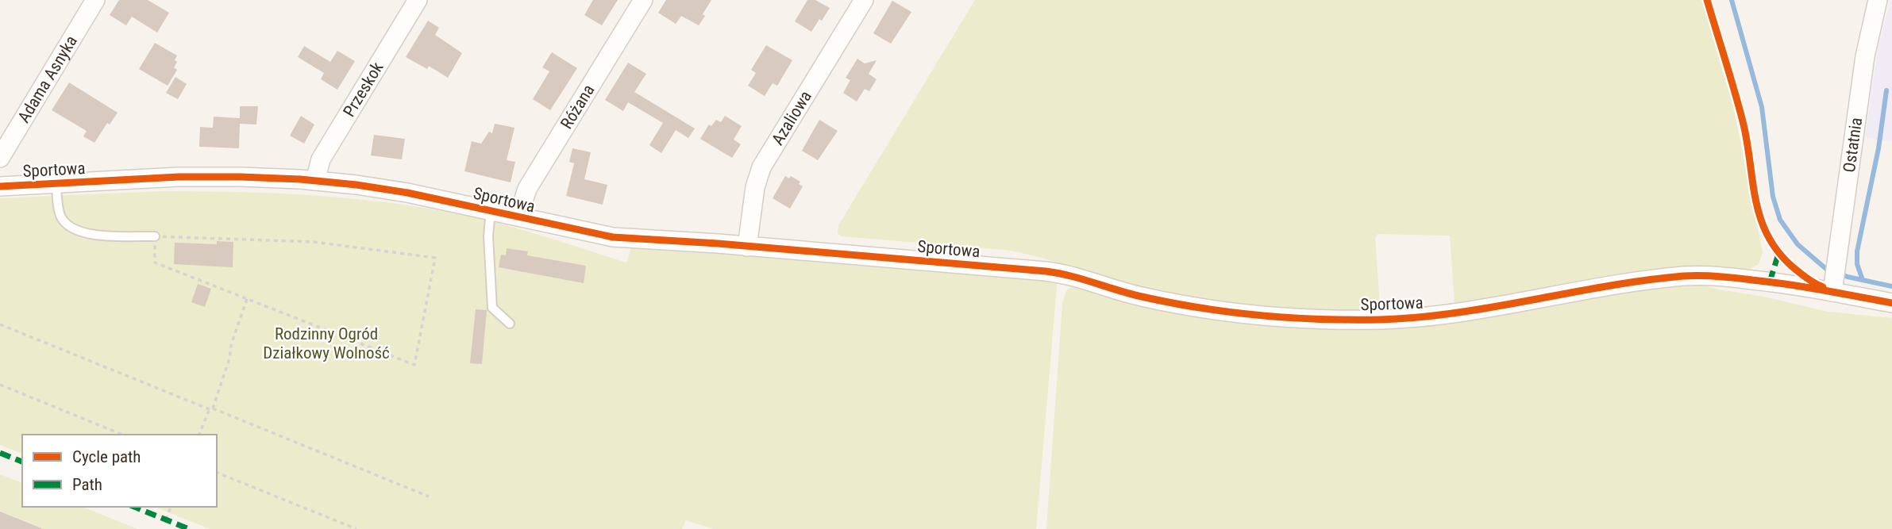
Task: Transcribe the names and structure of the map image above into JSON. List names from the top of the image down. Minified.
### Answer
{"streets":{"street":["Adama Asnyka","Przeskok","Różana","Azaliowa","Ostatnia","Sportowa"]},"crossings":[["Przeskok","Sportowa"],["Różana","Sportowa"],["Azaliowa","Sportowa"],["Ostatnia","Sportowa"]],"parks":["Rodzinny Ogród Działkowy Wolność"],"legend":["Cycle path","Path"]}
